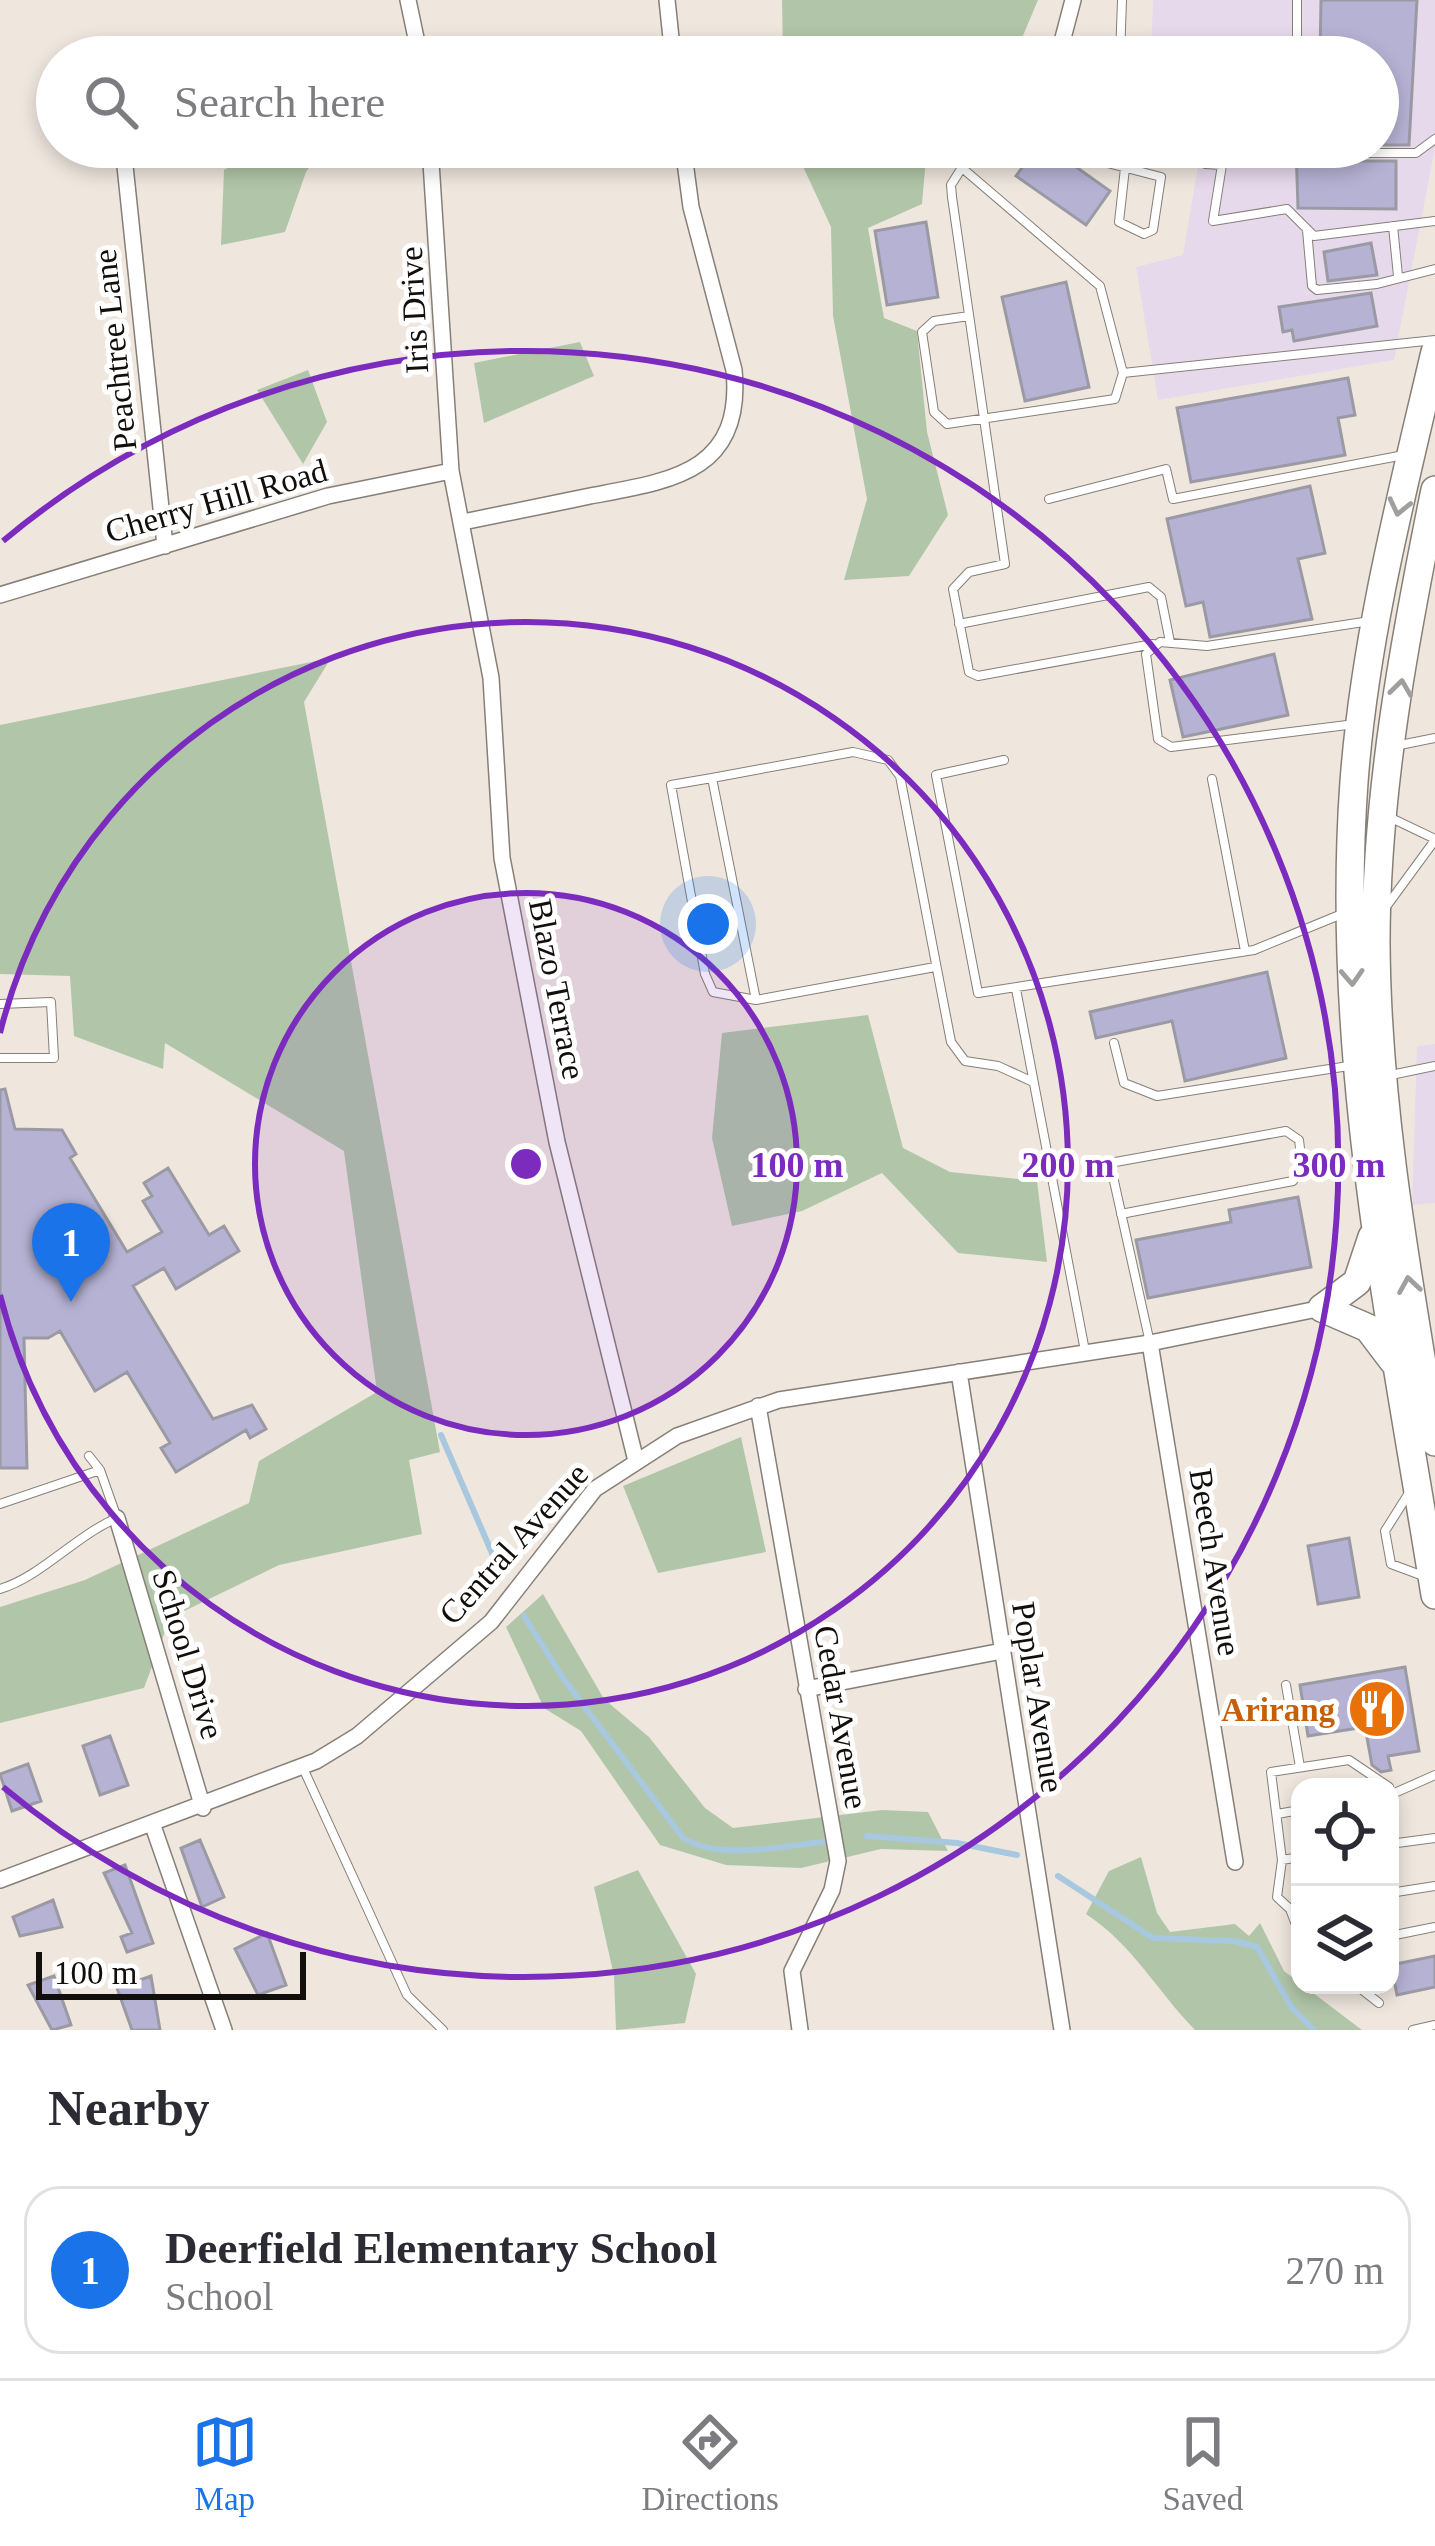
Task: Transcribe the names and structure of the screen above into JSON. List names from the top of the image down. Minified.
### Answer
{"streets":{"street":["Iris Drive","Peachtree Lane","Cherry Hill Road","Blazo Terrace","Central Avenue","Beech Avenue","School Drive","Poplar Avenue","Cedar Avenue"]},"crossings":[["Iris Drive","Cherry Hill Road"],["Iris Drive","Blazo Terrace"],["Peachtree Lane","Cherry Hill Road"],["Blazo Terrace","Central Avenue"],["Central Avenue","Beech Avenue"],["Central Avenue","School Drive"],["Central Avenue","Poplar Avenue"],["Central Avenue","Cedar Avenue"]],"places":{"restaurant":["Arirang"]},"scale_bar":"100 m","page":{"search":"Search here","pins":"1","scale":"100 m","heading":"Nearby","list":[{"mark":"1","name":"Deerfield Elementary School","note":"School","value":"270 m"}],"nav":["Map","Directions","Saved"]},"rings":["100 m","200 m","300 m"]}
